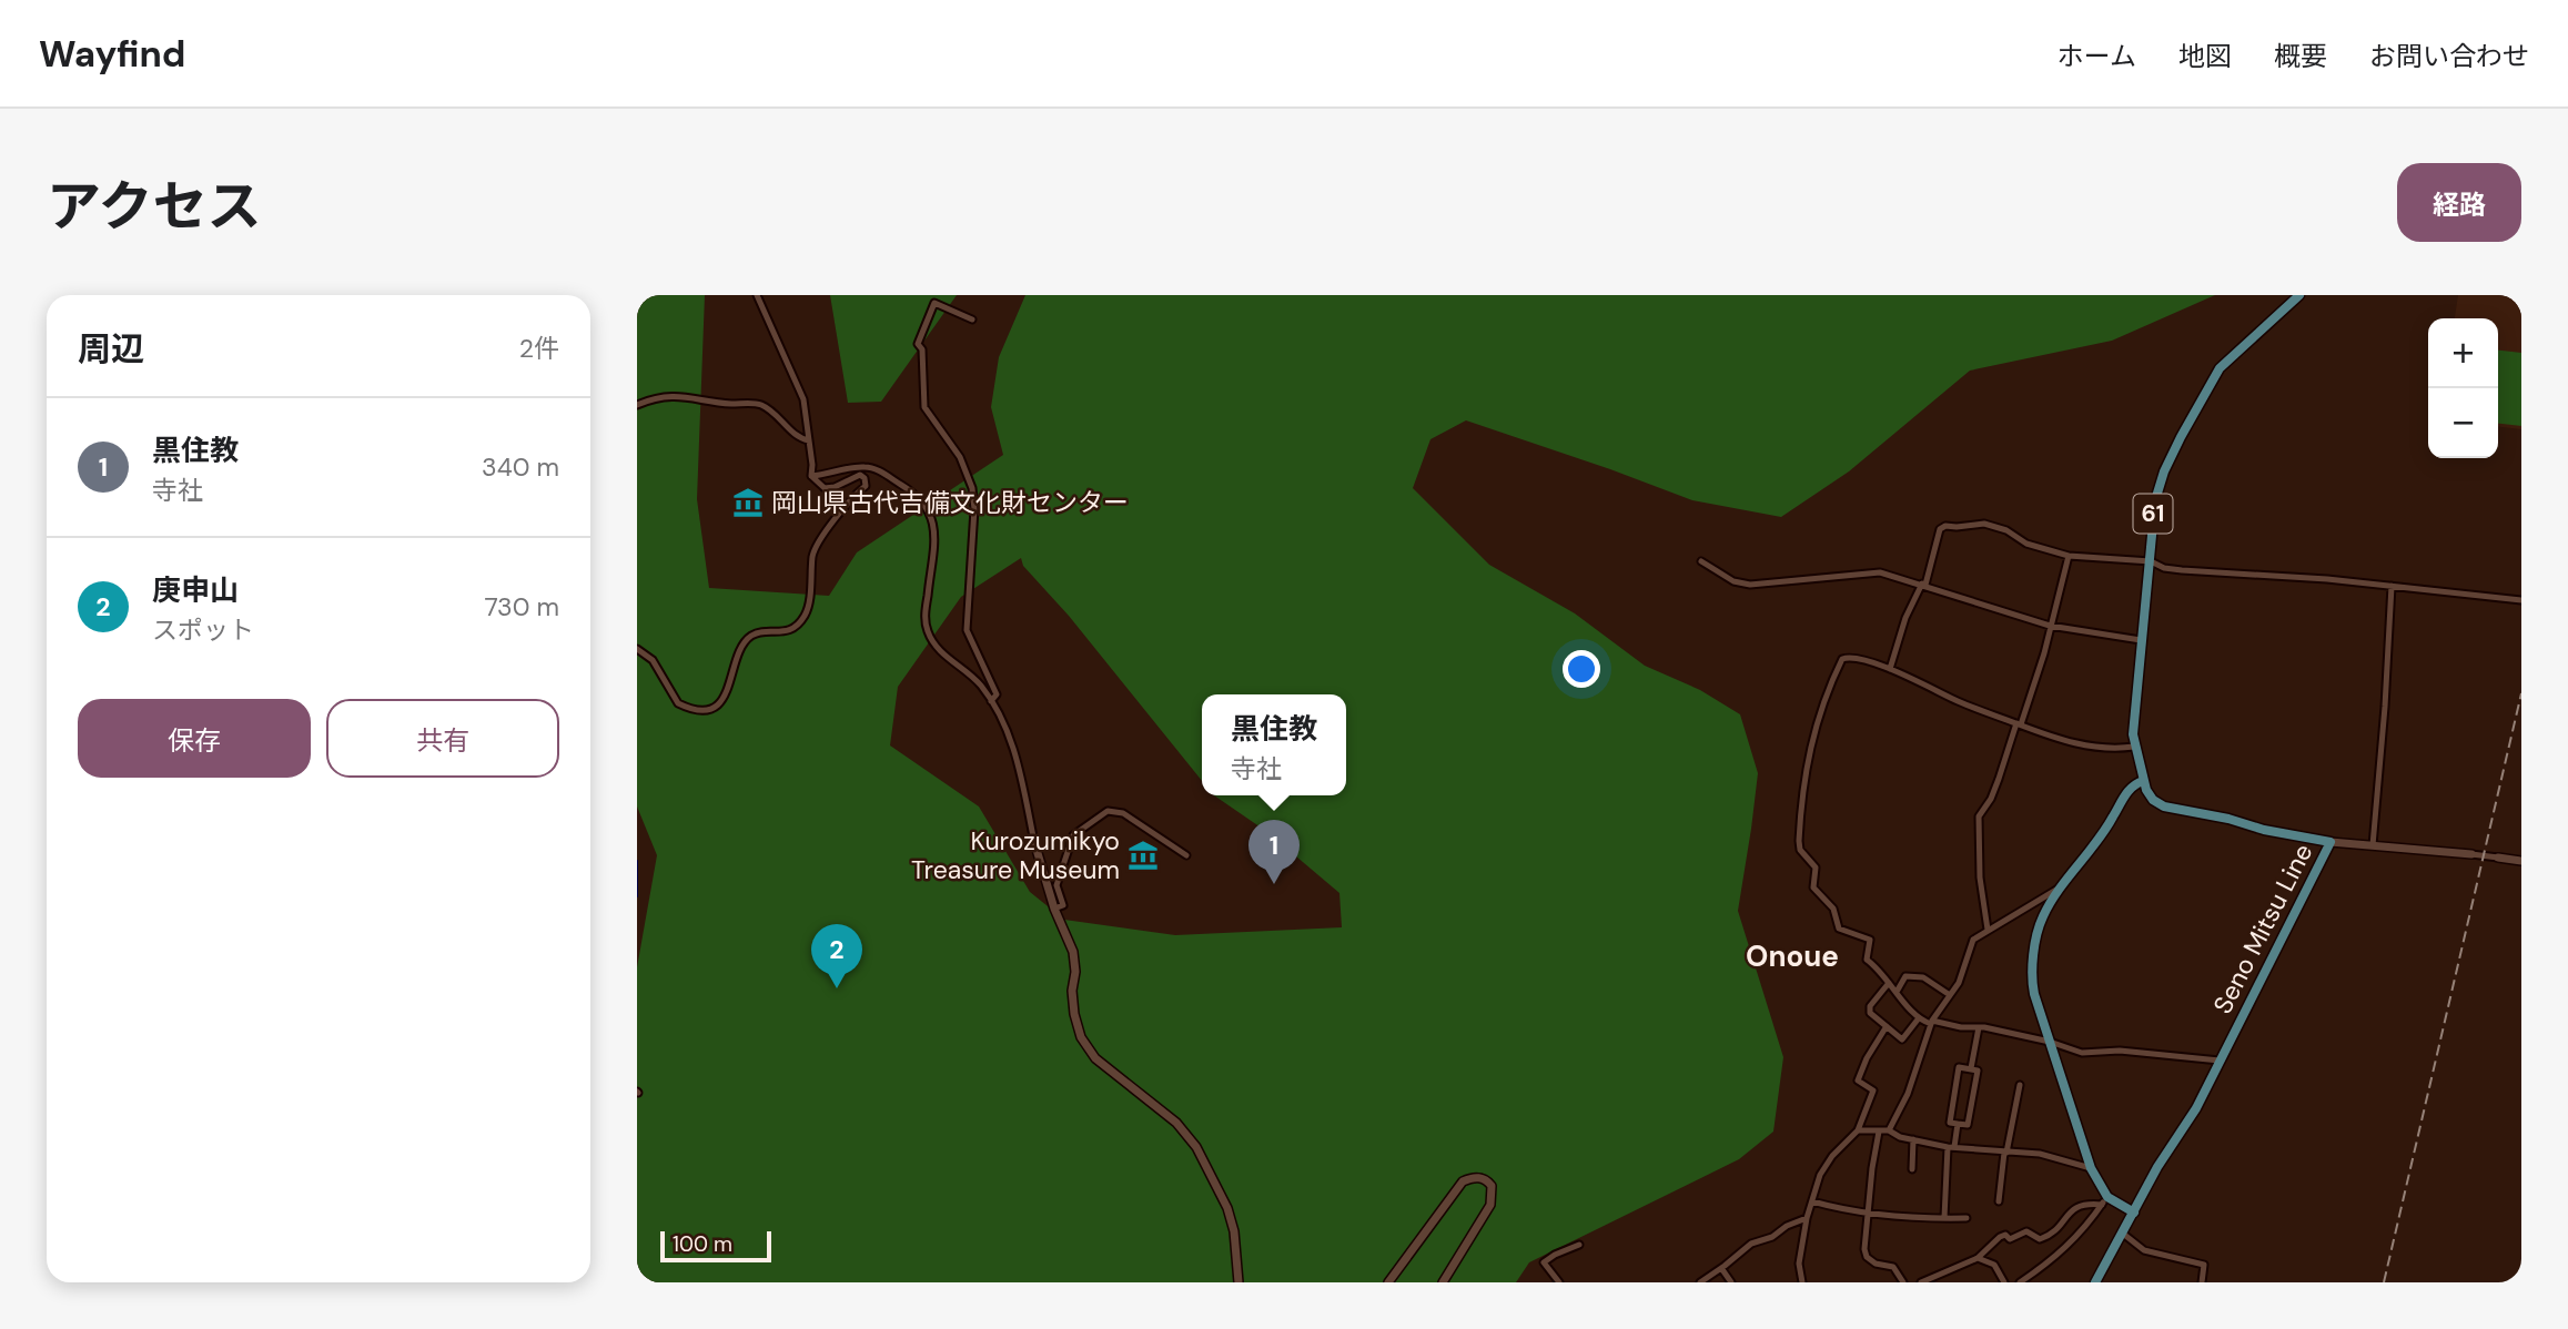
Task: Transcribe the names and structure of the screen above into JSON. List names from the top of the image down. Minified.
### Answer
{"streets":{"main road":["61","Seno Mitsu Line"]},"districts":["Onoue"],"places":{"museum":["岡山県古代吉備文化財センター","Kurozumikyo Treasure Museum"]},"scale_bar":"100 m","page":{"header":"Wayfind","nav":["ホーム","地図","概要","お問い合わせ"],"title":"アクセス","buttons":["経路",["保存","共有"]],"heading":["周辺","2件"],"map_buttons":["+","−"],"list":[{"mark":"1","name":"黒住教","note":"寺社","value":"340 m"},{"mark":"2","name":"庚申山","note":"スポット","value":"730 m"}],"popup":["黒住教","寺社"],"pins":["1","2"],"scale":"100 m"}}
